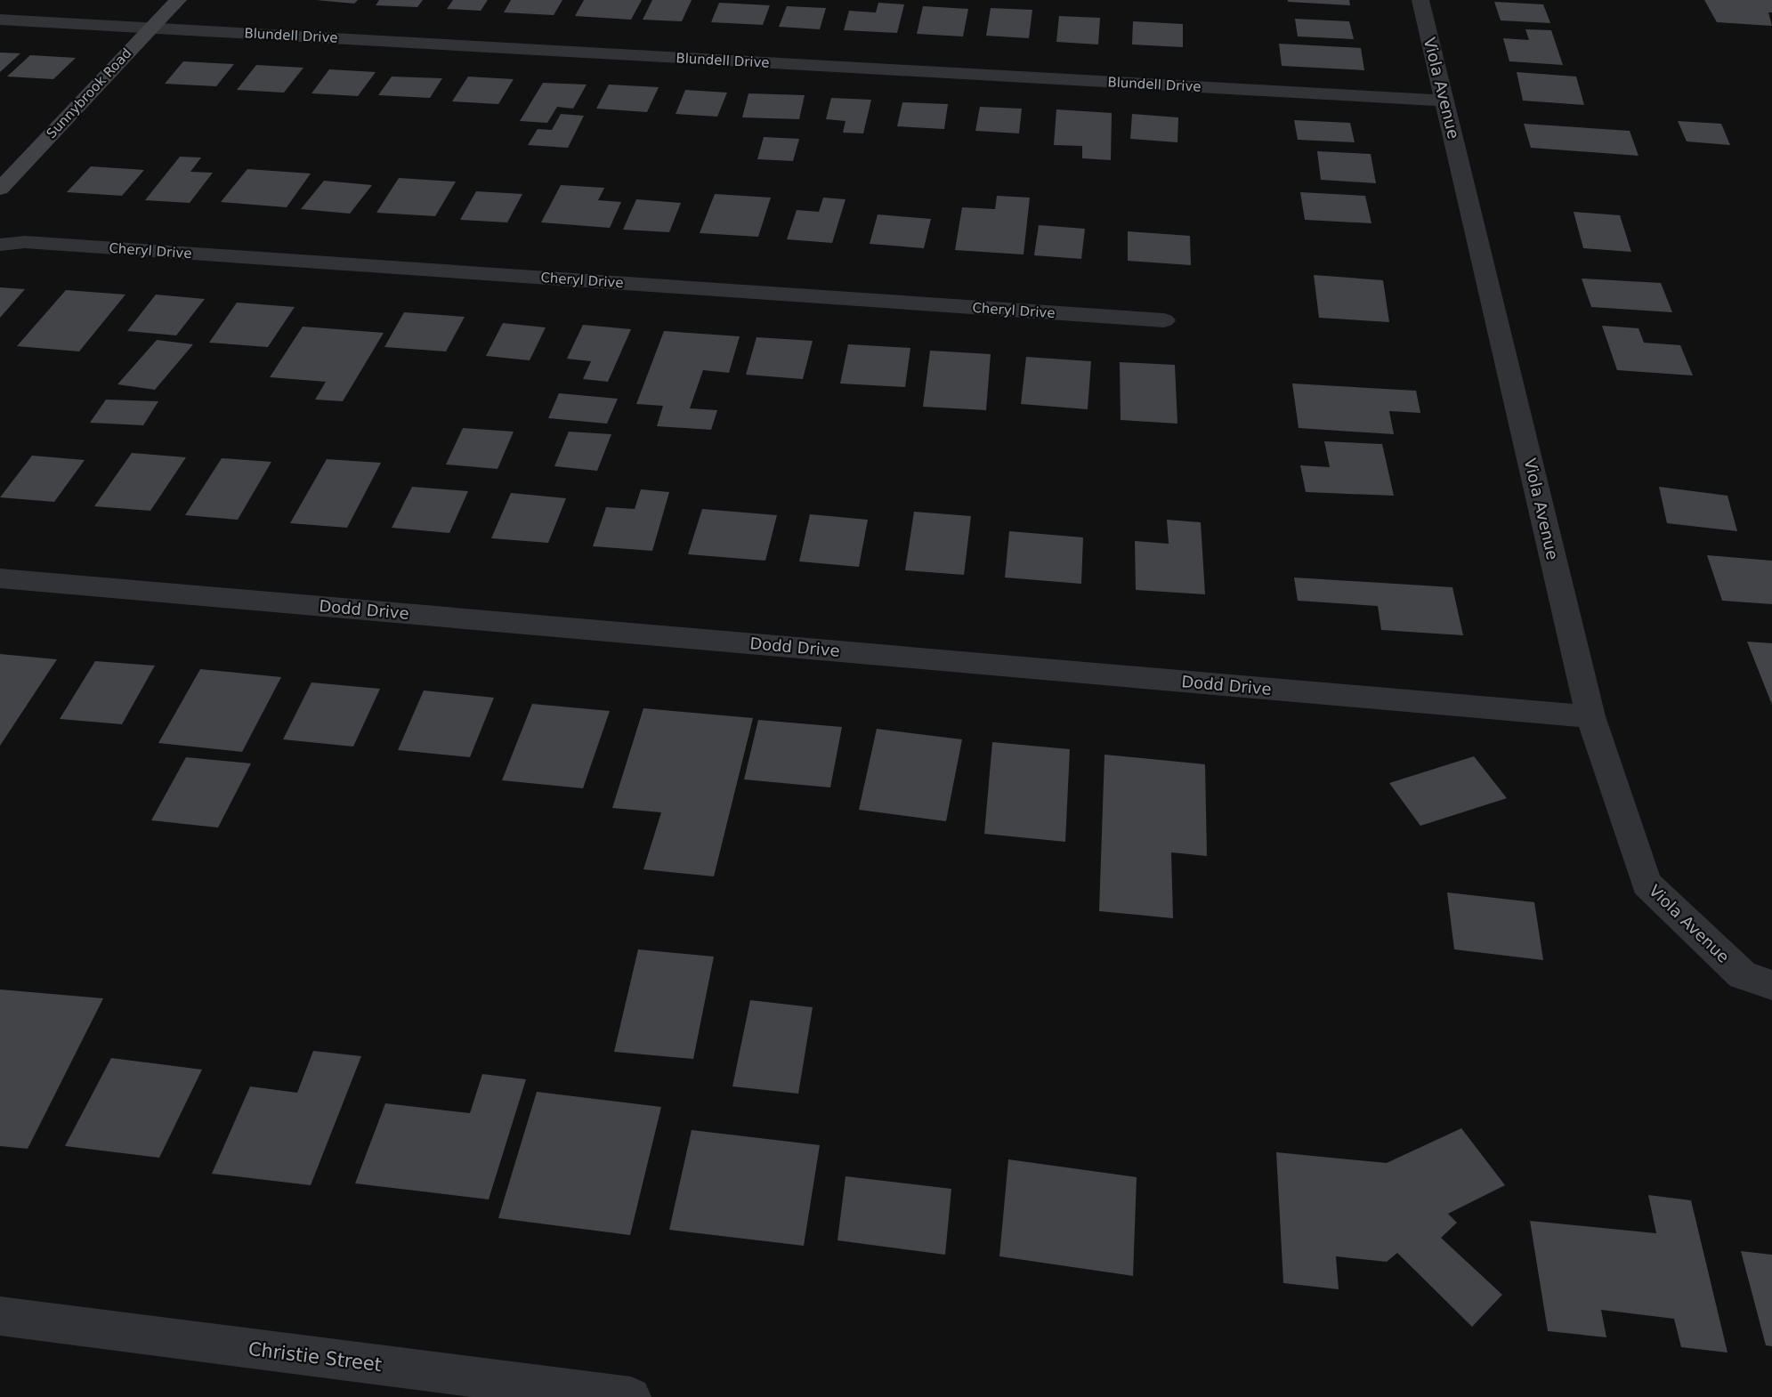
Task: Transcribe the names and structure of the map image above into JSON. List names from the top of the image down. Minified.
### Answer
{"streets":{"street":["Blundell Drive","Viola Avenue","Sunnybrook Road","Cheryl Drive","Dodd Drive","Christie Street"]},"crossings":[["Blundell Drive","Viola Avenue"],["Blundell Drive","Sunnybrook Road"],["Viola Avenue","Dodd Drive"]]}
